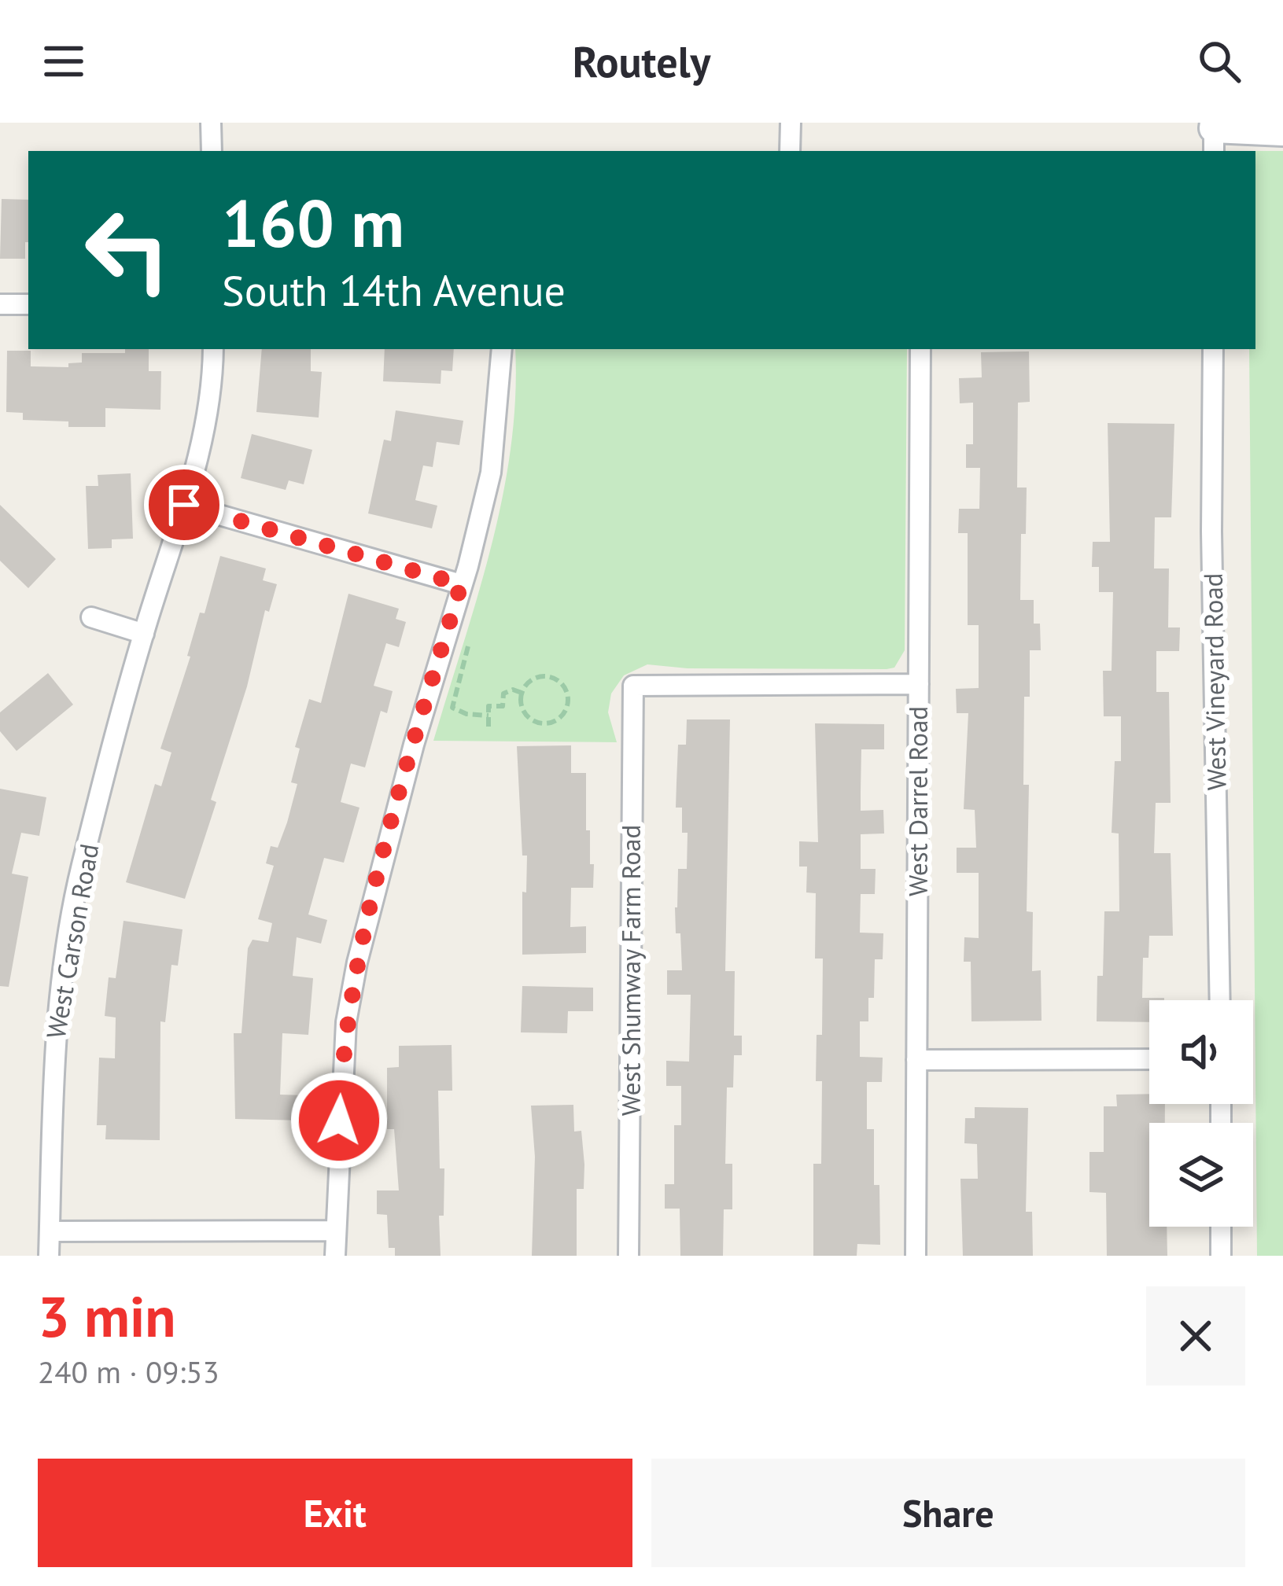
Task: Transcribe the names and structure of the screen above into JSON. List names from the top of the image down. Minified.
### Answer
{"streets":{"street":["West Vineyard Road","West Darrel Road","West Carson Road","West Shumway Farm Road"]},"crossings":[["West Darrel Road","West Shumway Farm Road"]],"page":{"header":"Routely","turn":["160 m","South 14th Avenue"],"heading":["3 min","240 m · 09:53"],"buttons":["Exit","Share"]}}
